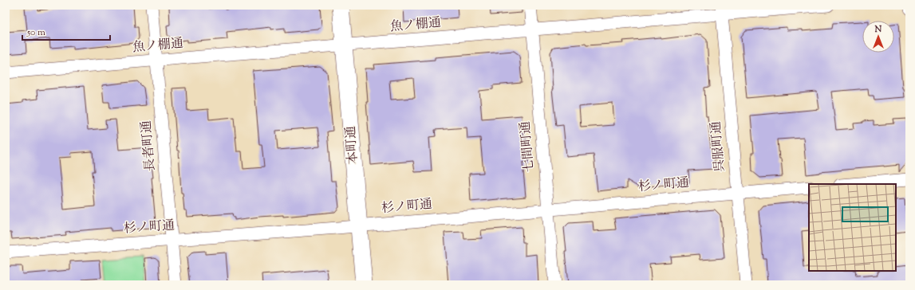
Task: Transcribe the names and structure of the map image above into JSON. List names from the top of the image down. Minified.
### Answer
{"streets":{"street":["魚ノ棚通","本町通","長者町通","七間町通","呉服町通","杉ノ町通"]},"crossings":[["魚ノ棚通","本町通"],["魚ノ棚通","長者町通"],["魚ノ棚通","七間町通"],["魚ノ棚通","呉服町通"],["本町通","杉ノ町通"],["長者町通","杉ノ町通"],["七間町通","杉ノ町通"],["呉服町通","杉ノ町通"]],"scale_bar":"50 m","north":"top"}
